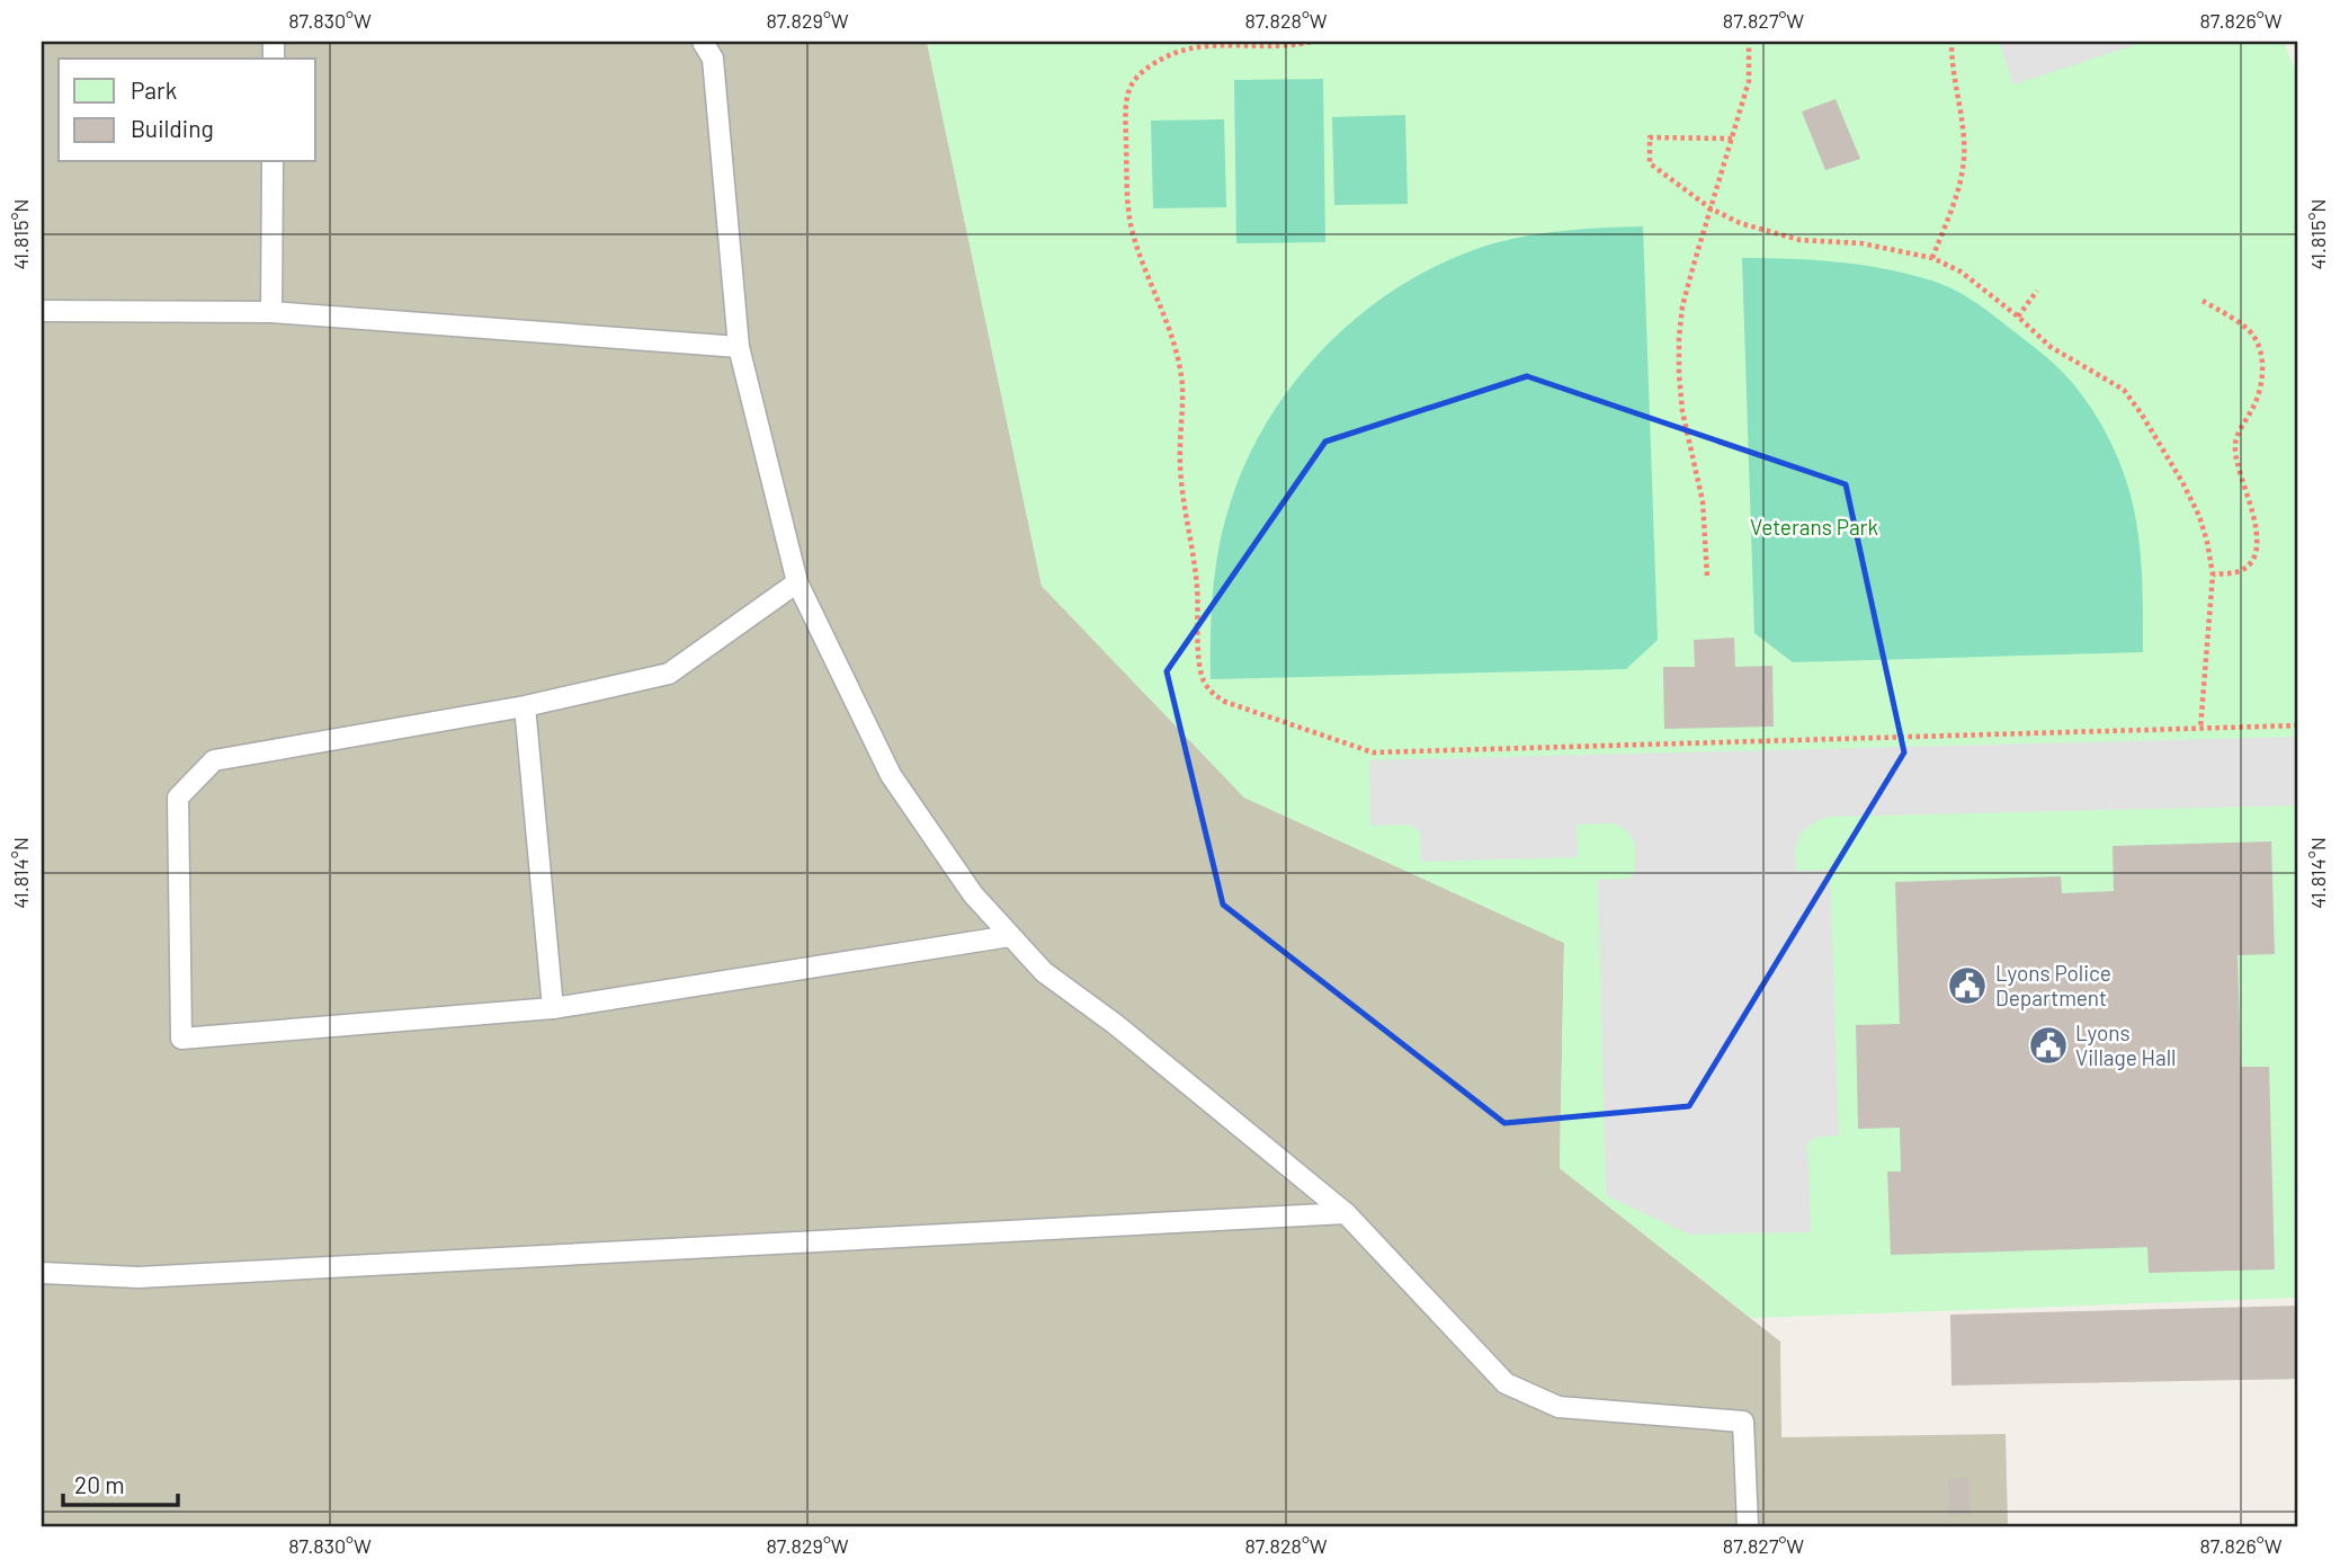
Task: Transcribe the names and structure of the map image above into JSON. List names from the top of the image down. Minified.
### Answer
{"parks":["Veterans Park"],"places":{"public building":["Lyons Police Department","Lyons Village Hall"]},"legend":["Park","Building"],"scale_bar":"20 m","coordinates":["87.830°W","87.829°W","87.828°W","87.827°W","87.826°W","41.815°N","41.814°N"]}
